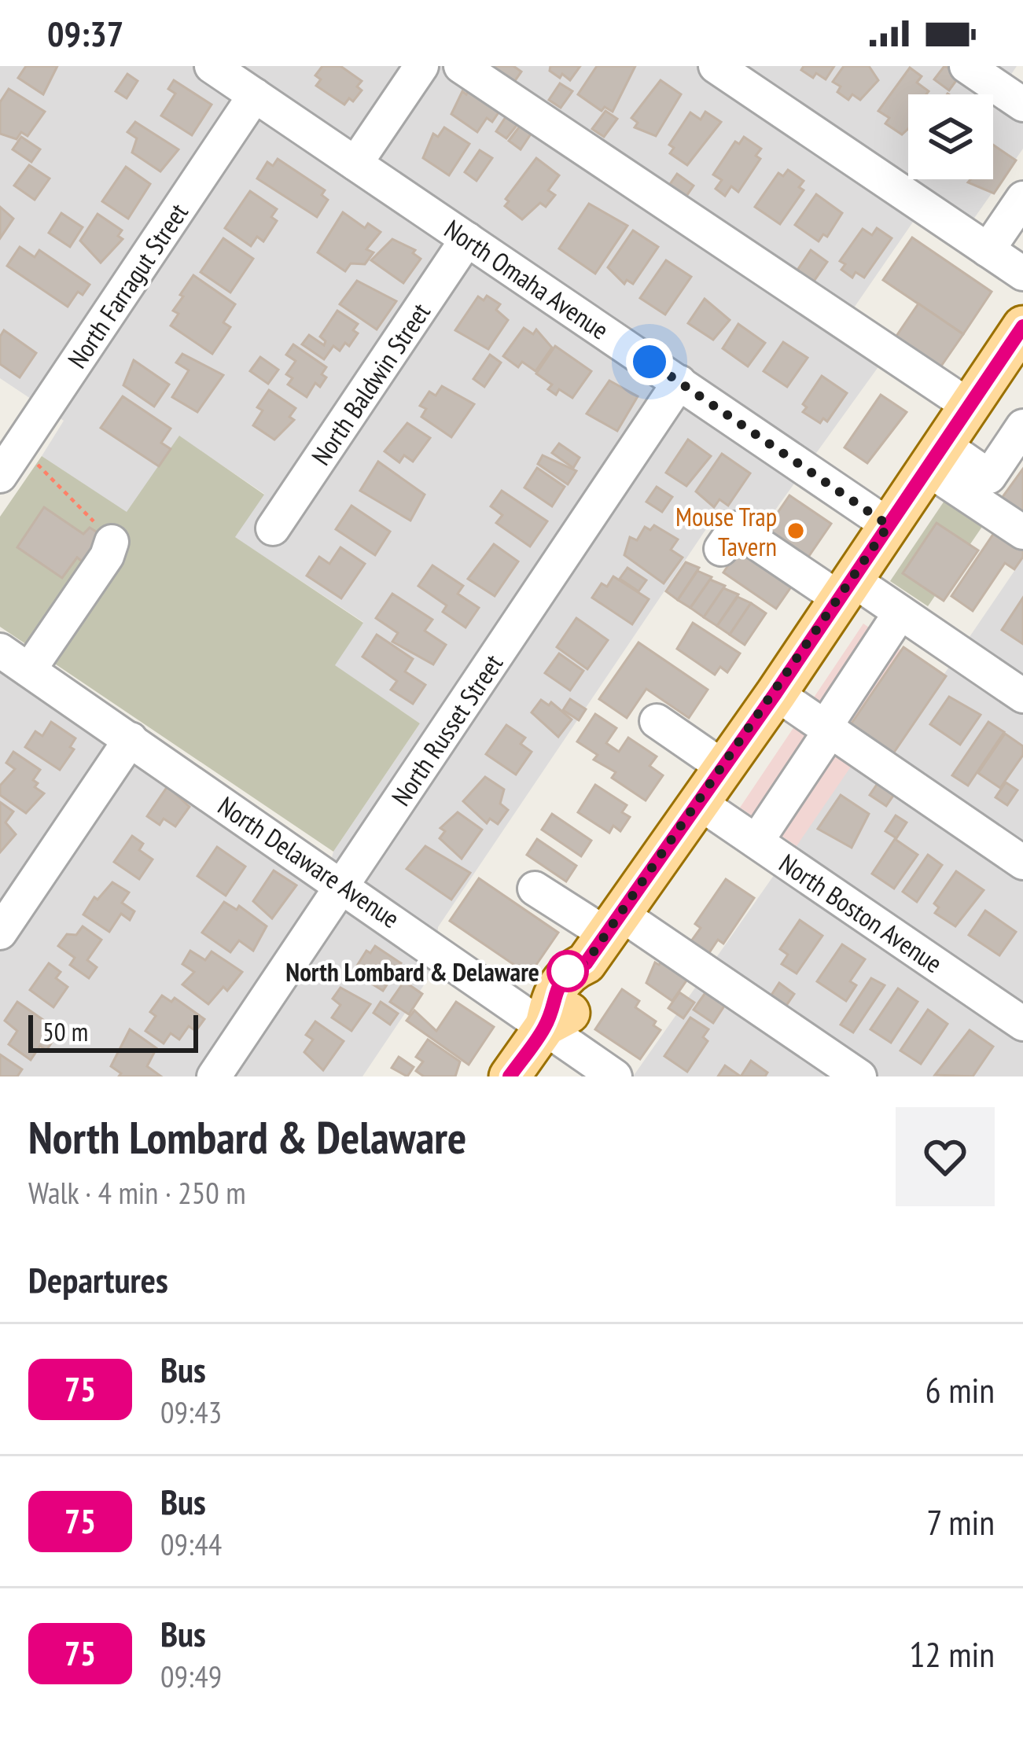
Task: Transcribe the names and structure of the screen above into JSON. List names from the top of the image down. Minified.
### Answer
{"streets":{"street":["North Omaha Avenue","North Farragut Street","North Baldwin Street","North Russet Street","North Delaware Avenue","North Boston Avenue"]},"crossings":[["North Omaha Avenue","North Farragut Street"],["North Omaha Avenue","North Baldwin Street"],["North Omaha Avenue","North Russet Street"],["North Russet Street","North Delaware Avenue"]],"places":["Mouse Trap Tavern","North Lombard & Delaware"],"lines":["bus line 75"],"scale_bar":"50 m","page":{"status":"09:37","scale":"50 m","heading":[["North Lombard & Delaware","Walk · 4 min · 250 m"],"Departures"],"list":[{"mark":"75","name":"Bus","note":"09:43","value":"6 min"},{"mark":"75","name":"Bus","note":"09:44","value":"7 min"},{"mark":"75","name":"Bus","note":"09:49","value":"12 min"}]}}
